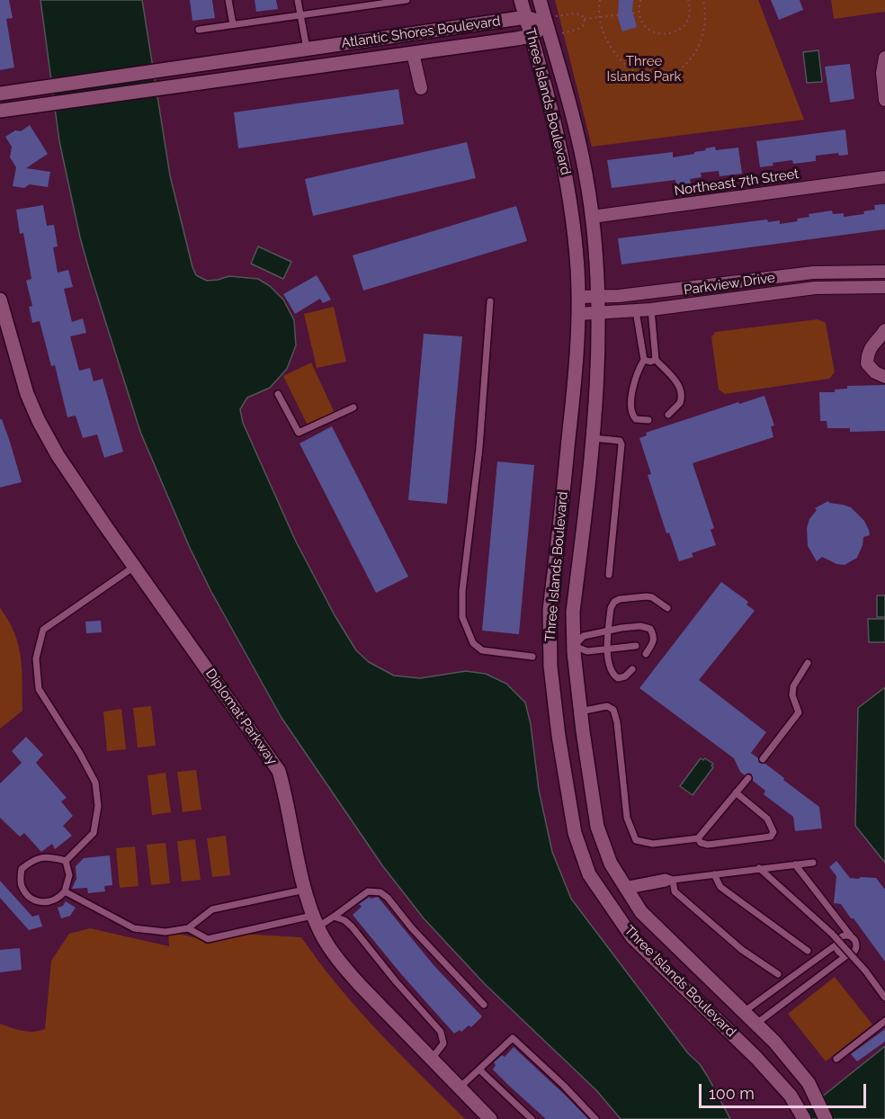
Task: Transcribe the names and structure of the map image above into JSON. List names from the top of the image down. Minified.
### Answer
{"streets":{"street":["Atlantic Shores Boulevard","Three Islands Boulevard","Northeast 7th Street","Parkview Drive","Diplomat Parkway"]},"crossings":[["Atlantic Shores Boulevard","Three Islands Boulevard"],["Three Islands Boulevard","Northeast 7th Street"],["Three Islands Boulevard","Parkview Drive"]],"parks":["Three Islands Park"],"scale_bar":"100 m"}
